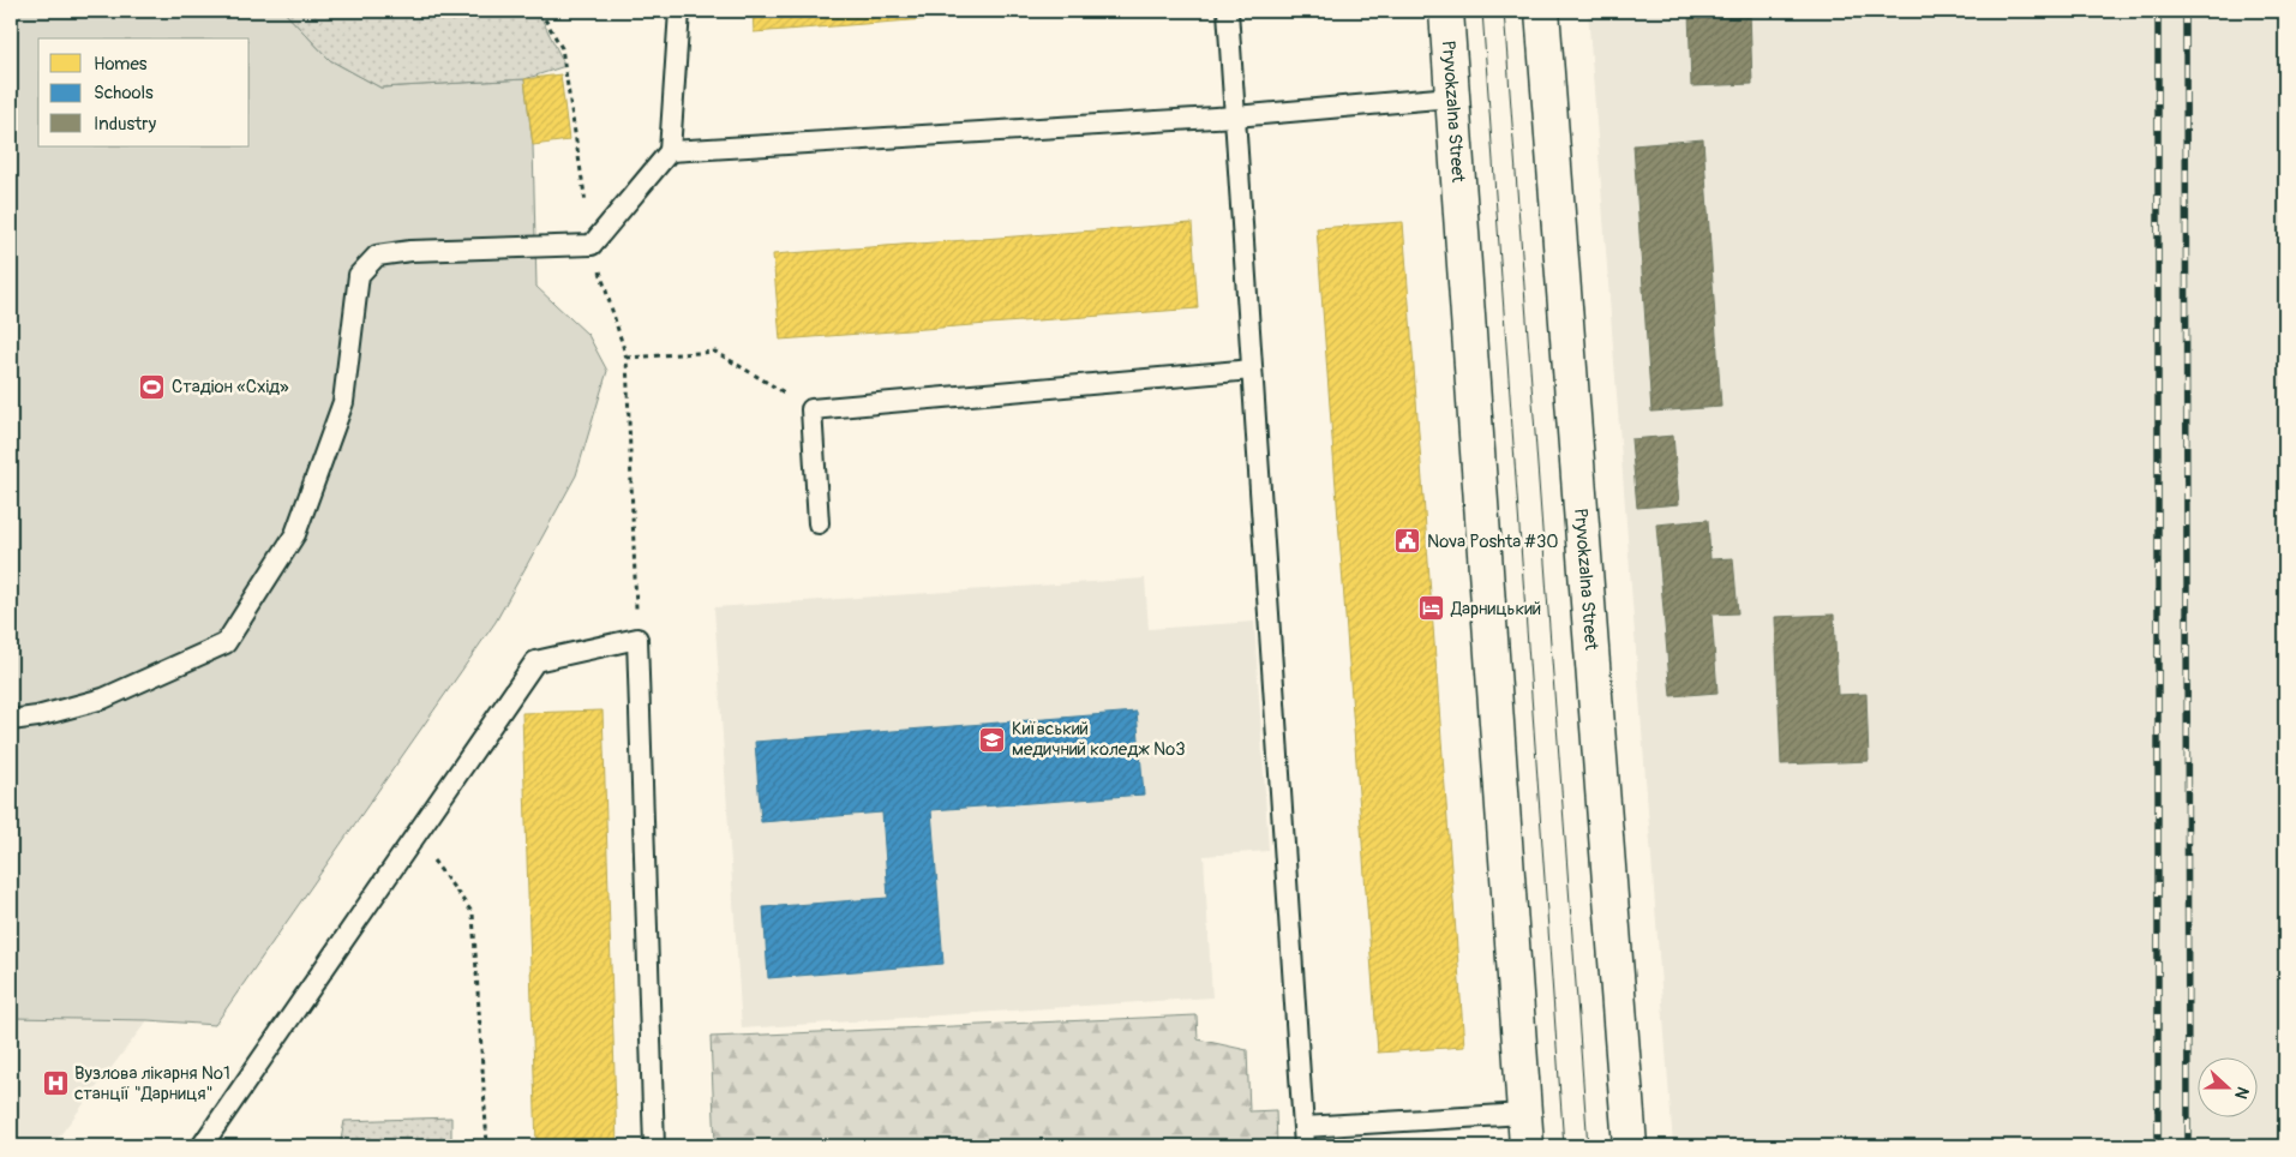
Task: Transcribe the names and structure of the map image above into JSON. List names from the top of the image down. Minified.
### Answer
{"streets":{"main road":["Pryvokzalna Street"]},"places":{"sports":["Стадіон «Схід»"],"public building":["Nova Poshta #30"],"hotel":["Дарницький"],"school or university":["Київський медичний коледж №3"],"hospital":["Вузлова лікарня №1 станції \"Дарниця\""]},"legend":["Homes","Schools","Industry"],"north":"right"}
